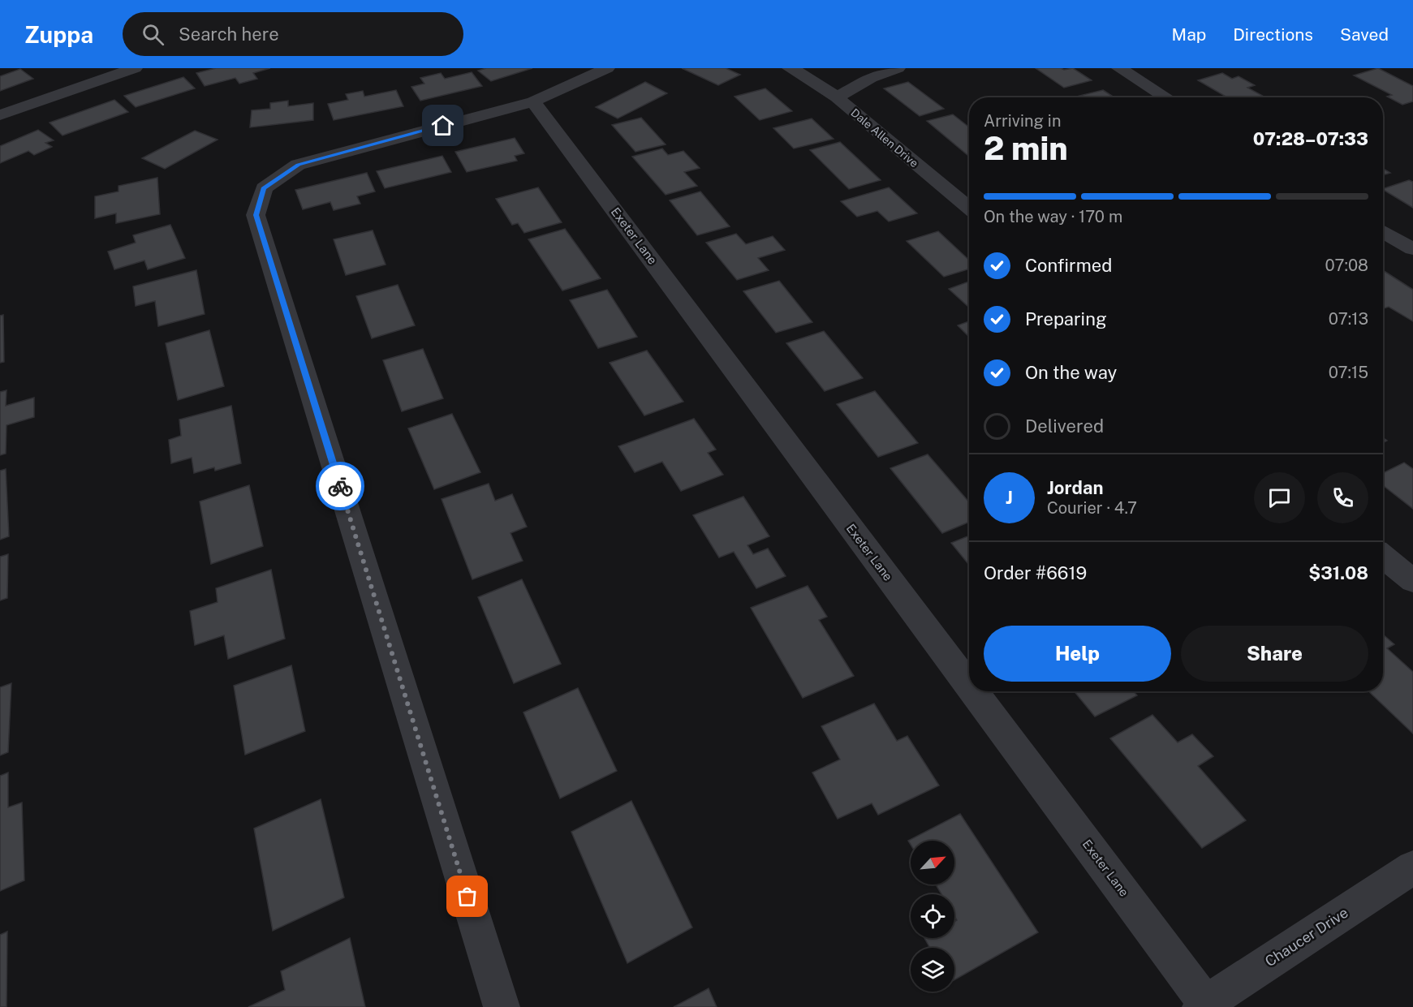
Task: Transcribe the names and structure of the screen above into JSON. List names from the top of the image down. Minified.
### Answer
{"streets":{"street":["Dale Allen Drive","Exeter Lane","Chaucer Drive"]},"crossings":[["Exeter Lane","Chaucer Drive"]],"north":"top right","page":{"header":"Zuppa","search":"Search here","nav":["Map","Directions","Saved"],"heading":["2 min","Arriving in","07:28–07:33"],"panel":["Jordan","Courier · 4.7","Order #6619","$31.08"],"bar":"On the way · 170 m","list":[["Confirmed","07:08"],["Preparing","07:13"],["On the way","07:15"],"Delivered"],"round":"J","buttons":["Help","Share"]}}
